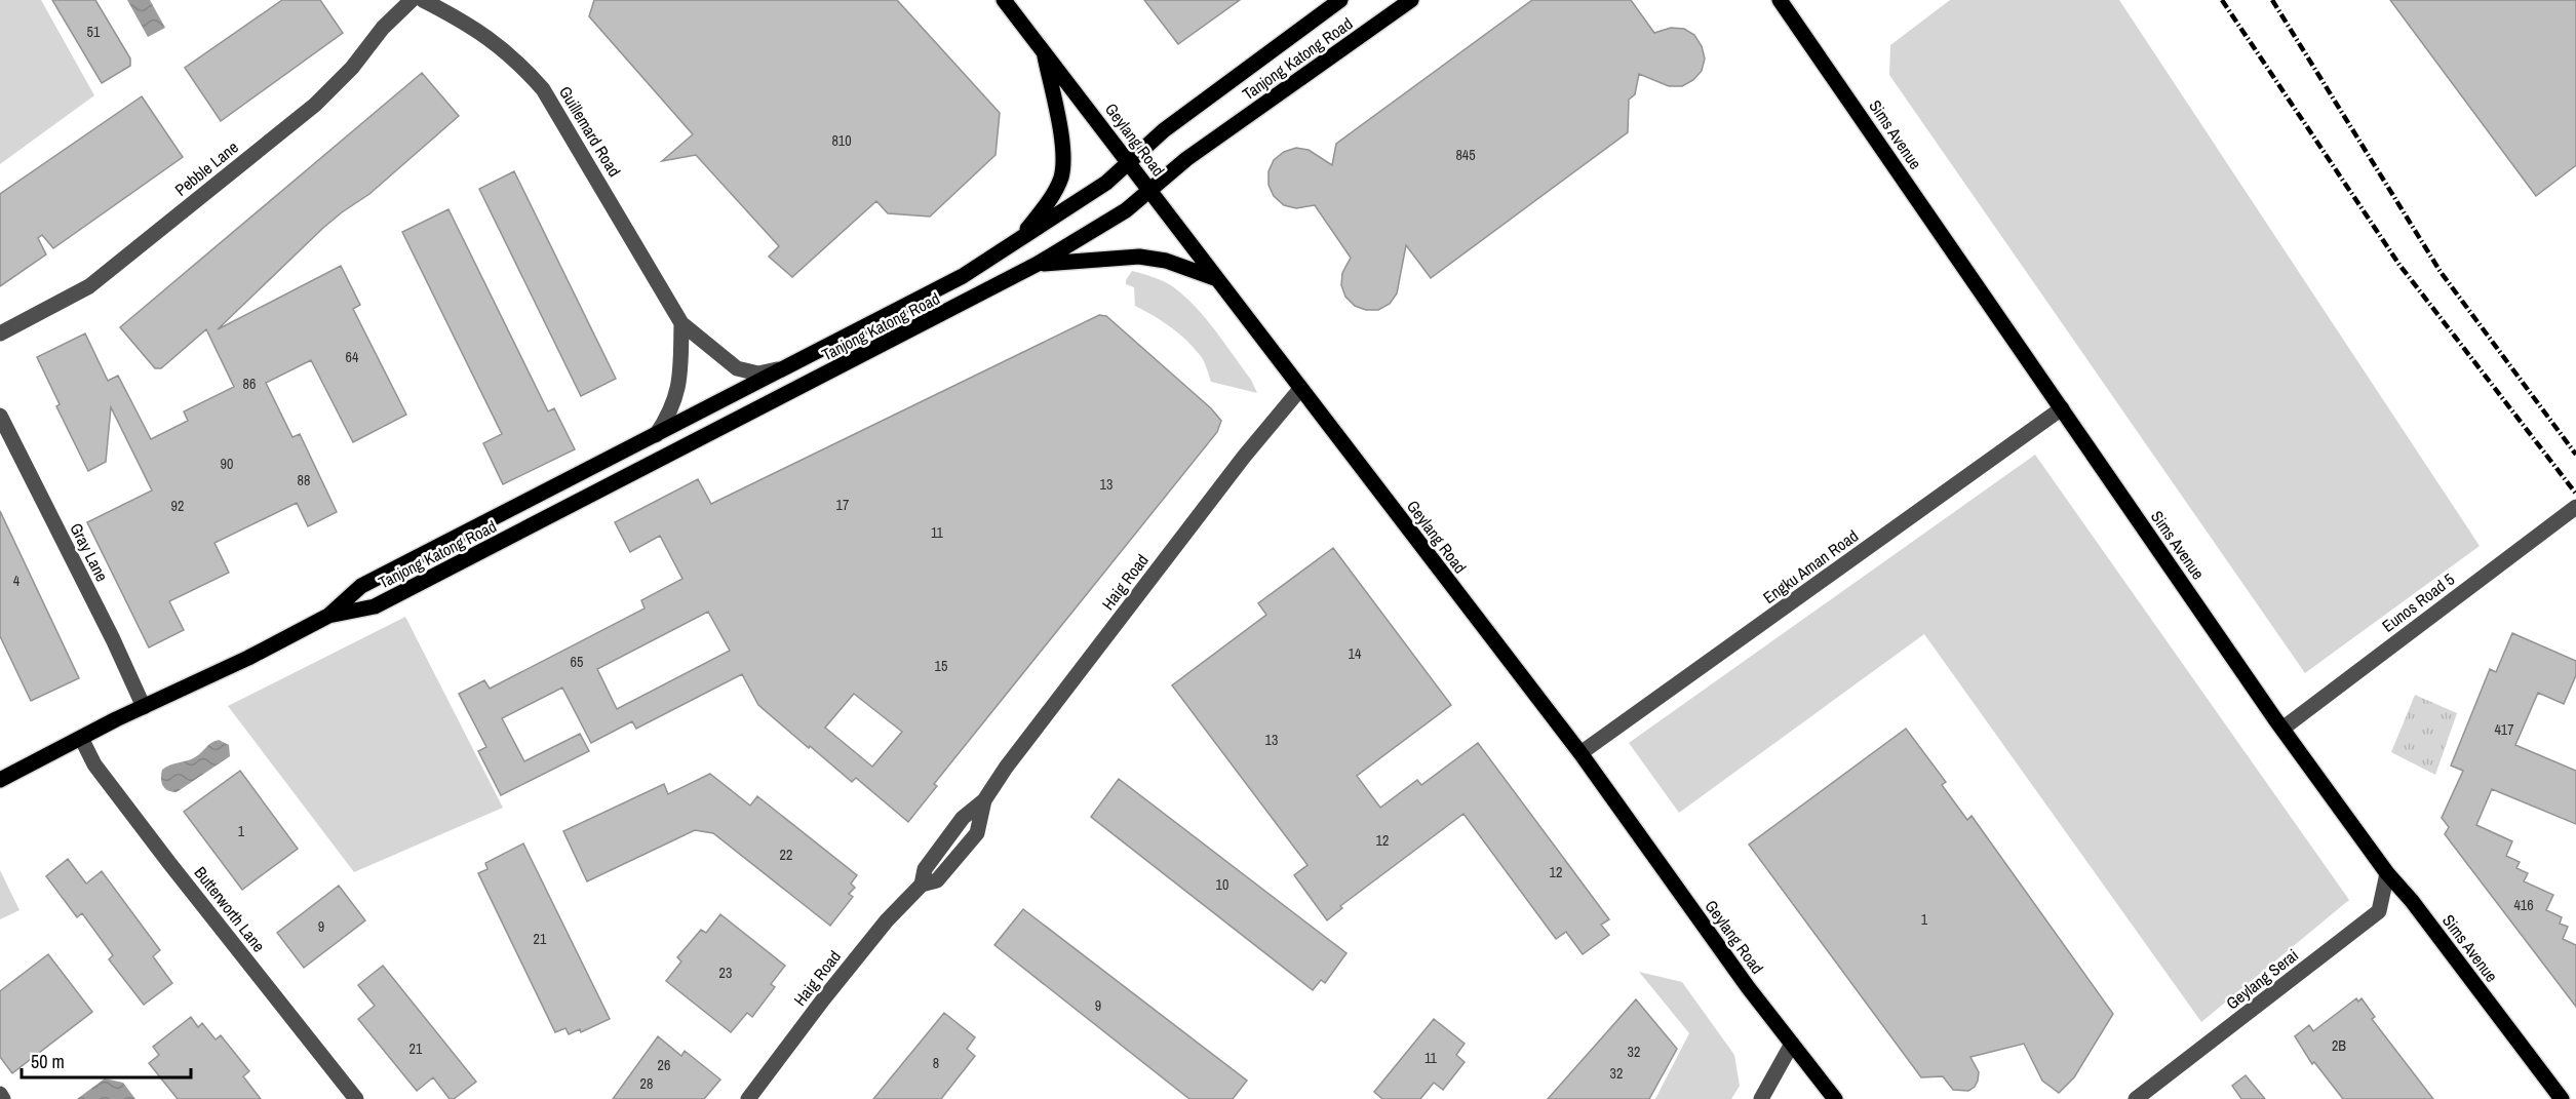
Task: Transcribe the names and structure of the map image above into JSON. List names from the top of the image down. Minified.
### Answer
{"streets":{"main road":["Tanjong Katong Road","Sims Avenue","Geylang Road"],"street":["Guillemard Road","Pebble Lane","Gray Lane","Engku Aman Road","Haig Road","Eunos Road 5","Butterworth Lane","Geylang Serai"]},"crossings":[["Tanjong Katong Road","Guillemard Road"],["Tanjong Katong Road","Geylang Road"],["Tanjong Katong Road","Gray Lane"],["Tanjong Katong Road","Butterworth Lane"],["Sims Avenue","Engku Aman Road"],["Sims Avenue","Eunos Road 5"],["Sims Avenue","Geylang Serai"],["Geylang Road","Engku Aman Road"],["Geylang Road","Haig Road"]],"house_numbers":["51","810","845","64","86","90","88","13","17","92","11","4","14","65","15","417","13","1","12","22","12","10","416","1","9","21","23","9","2B","21","32","11","8","26","32","28"],"scale_bar":"50 m"}
